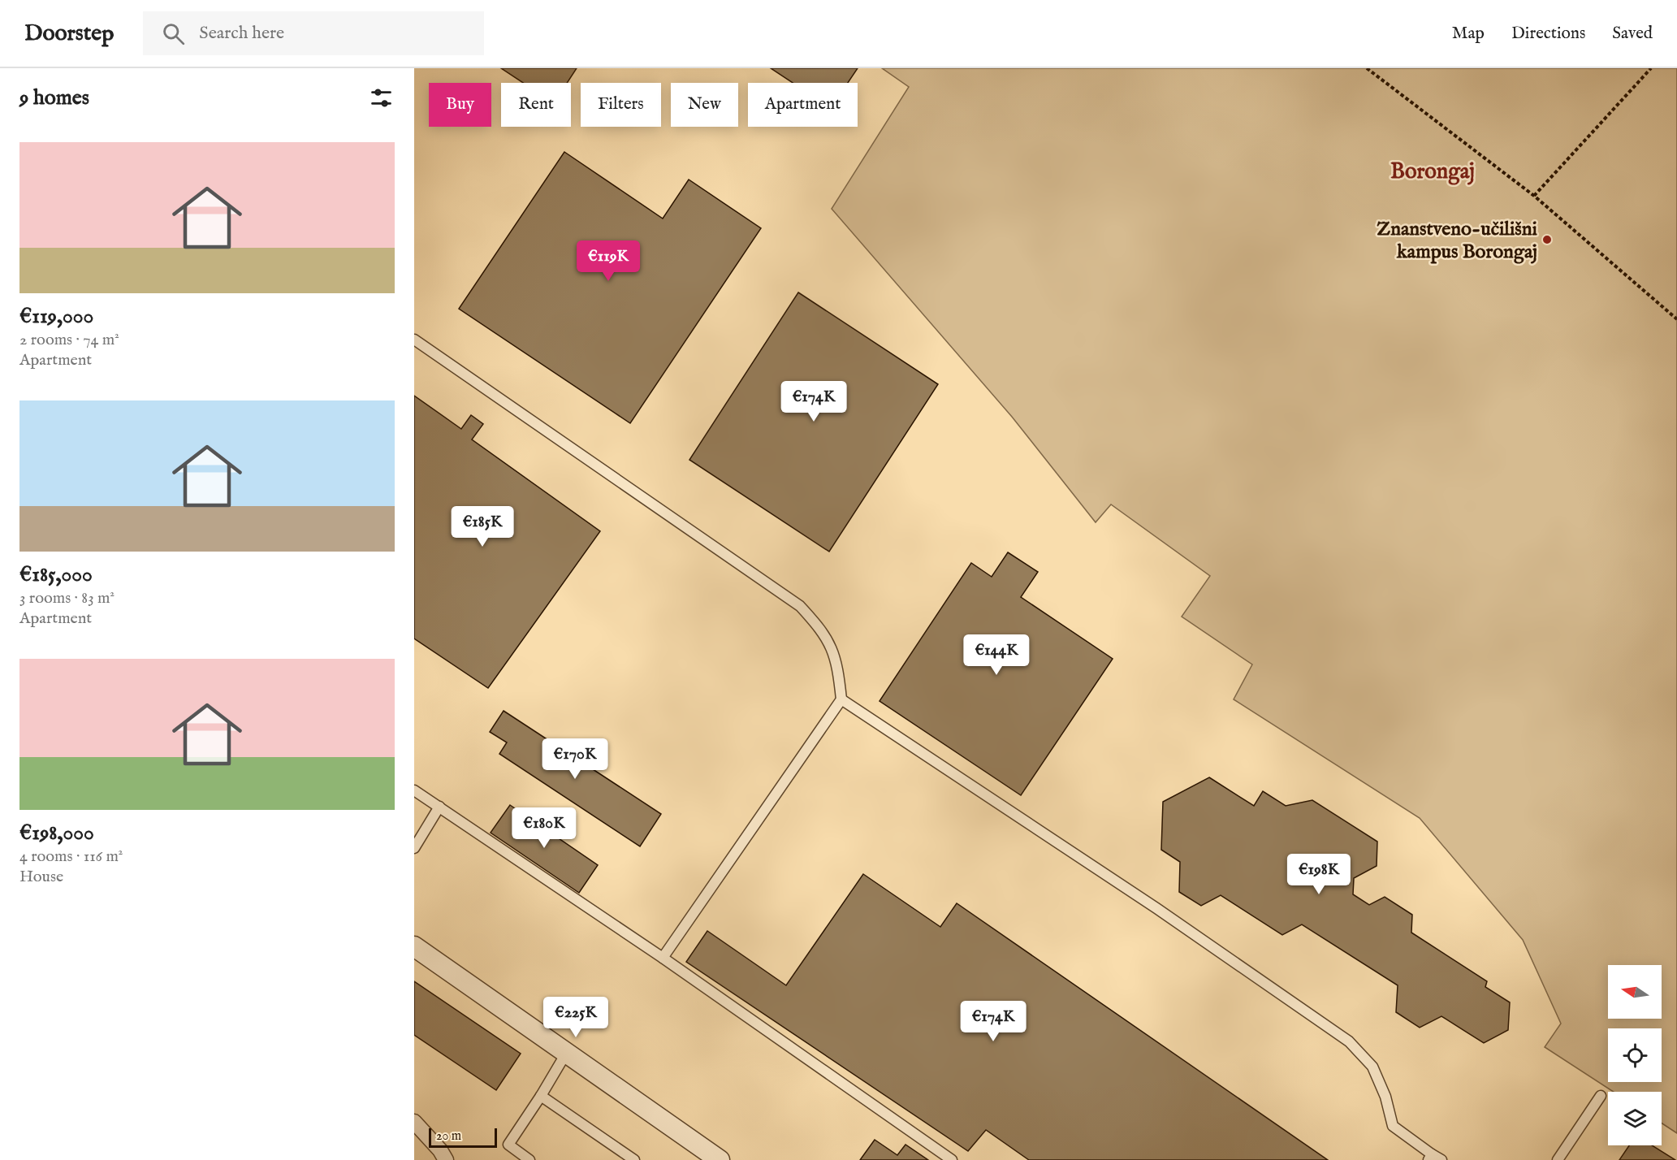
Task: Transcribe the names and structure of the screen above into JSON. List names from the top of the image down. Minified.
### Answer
{"districts":["Borongaj"],"places":["Znanstveno-učilišni kampus Borongaj"],"scale_bar":"20 m","north":"left","page":{"header":"Doorstep","search":"Search here","nav":["Map","Directions","Saved"],"heading":"9 homes","chip":["Buy","Rent","Filters","New","Apartment"],"list":[{"name":"€119,000","note":"2 rooms · 74 m² · Apartment"},{"name":"€185,000","note":"3 rooms · 83 m² · Apartment"},{"name":"€198,000","note":"4 rooms · 116 m² · House"}],"price":["€119K","€174K","€185K","€144K","€170K","€180K","€198K","€225K","€174K"],"scale":"20 m"}}
